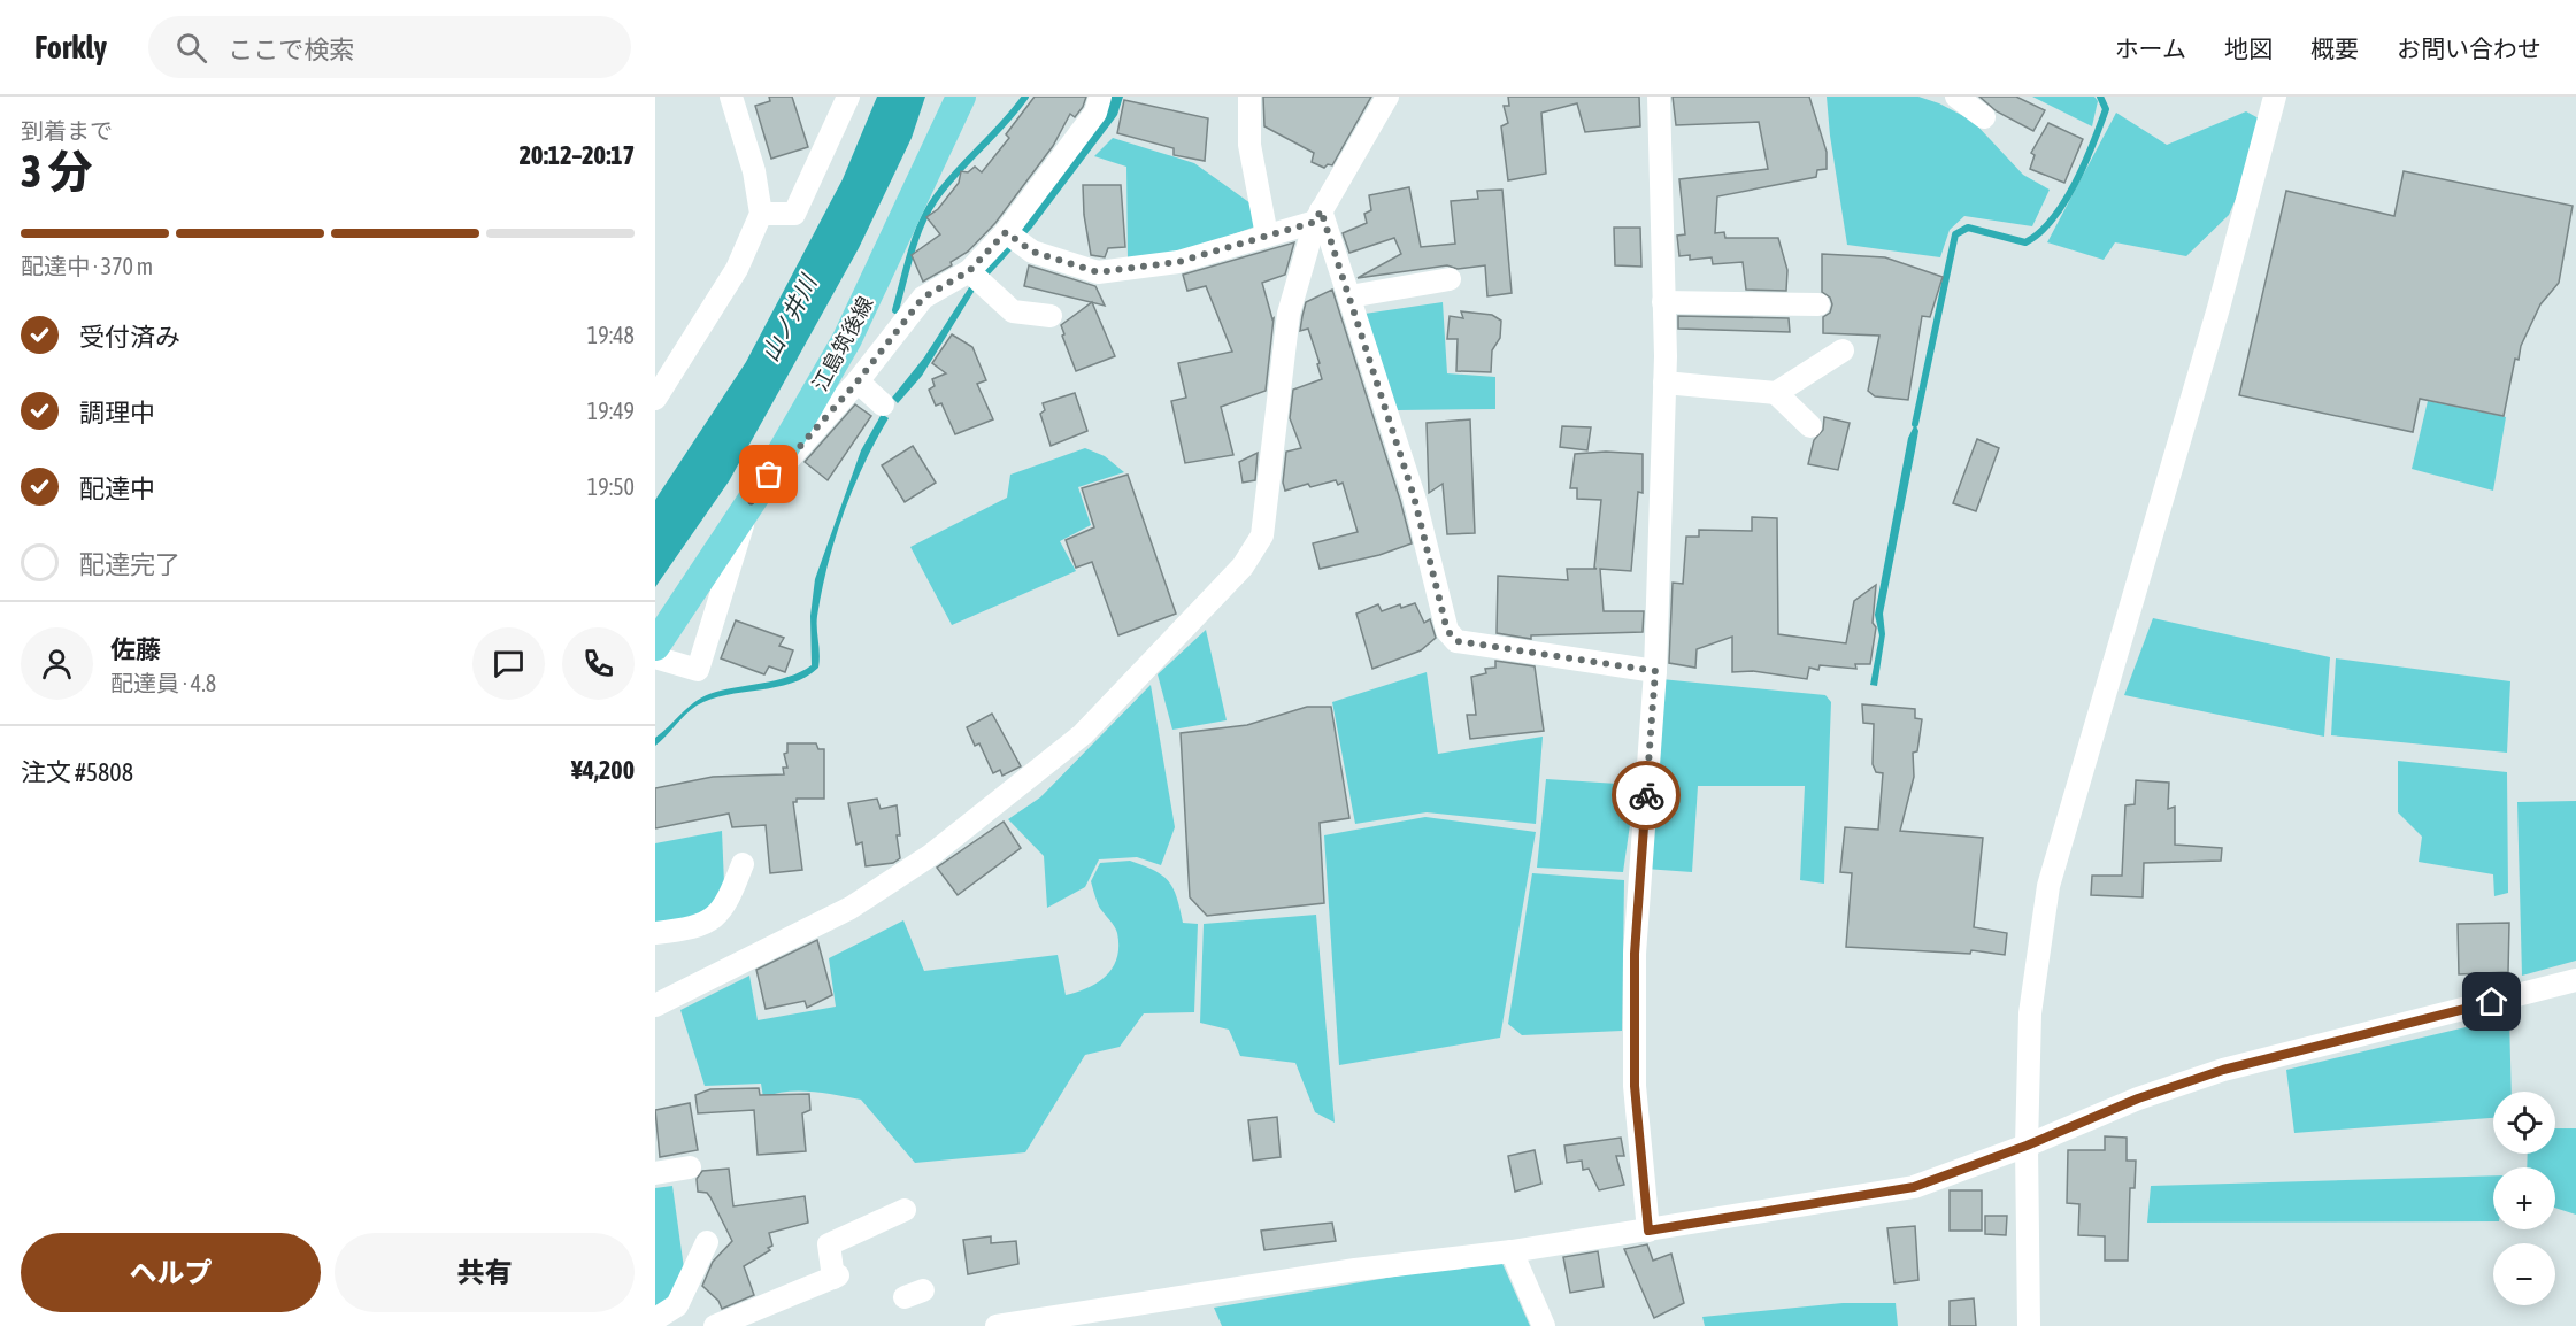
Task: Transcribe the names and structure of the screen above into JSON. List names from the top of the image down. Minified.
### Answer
{"streets":{"main road":["江島筑後線"]},"water":["山ノ井川"],"page":{"header":"Forkly","search":"ここで検索","nav":["ホーム","地図","概要","お問い合わせ"],"heading":["3 分","到着まで","20:12–20:17"],"panel":["佐藤","配達員 · 4.8","注文 #5808","¥4,200"],"bar":"配達中 · 370 m","list":[["受付済み","19:48"],["調理中","19:49"],["配達中","19:50"],"配達完了"],"map_buttons":["+","−"],"buttons":["ヘルプ","共有"]}}
